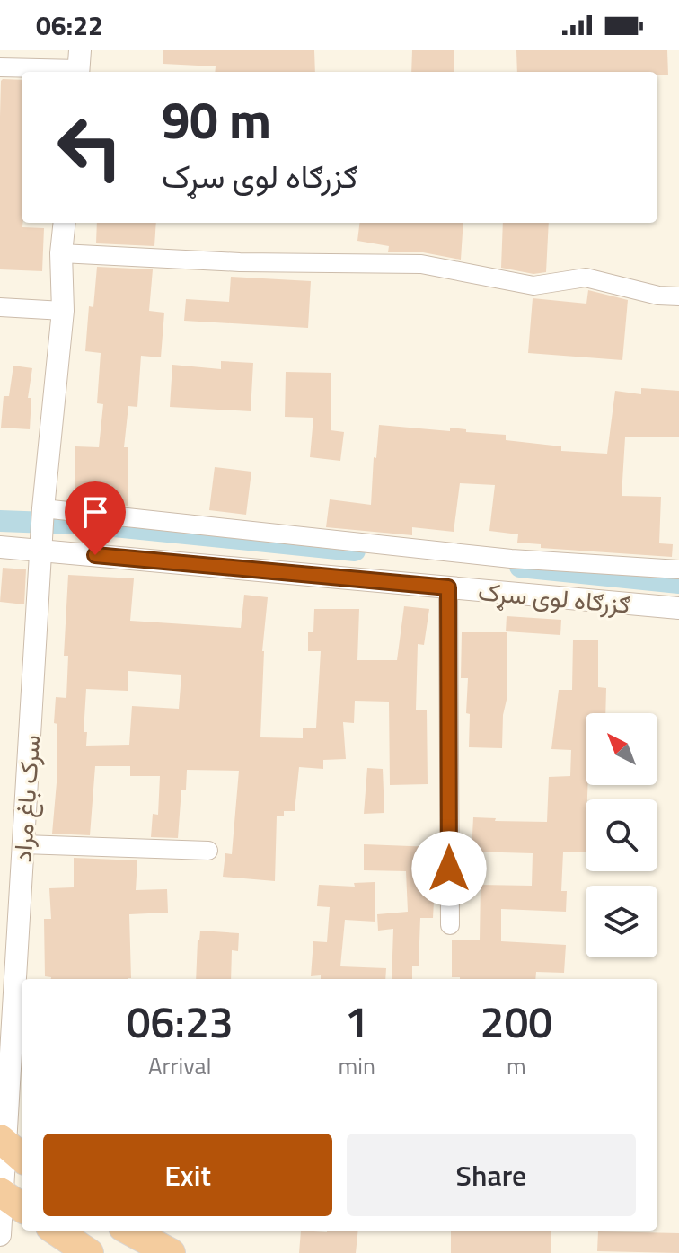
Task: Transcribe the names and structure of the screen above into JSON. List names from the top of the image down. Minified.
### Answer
{"streets":{"street":["ګزرګاه لوی سړک","سرک باغ مراد"]},"crossings":[["ګزرګاه لوی سړک","سرک باغ مراد"]],"north":"top left","page":{"status":"06:22","turn":["90 m","ګزرګاه لوی سړک"],"eta":["06:23","Arrival","1","min","200","m"],"buttons":["Exit","Share"]}}
